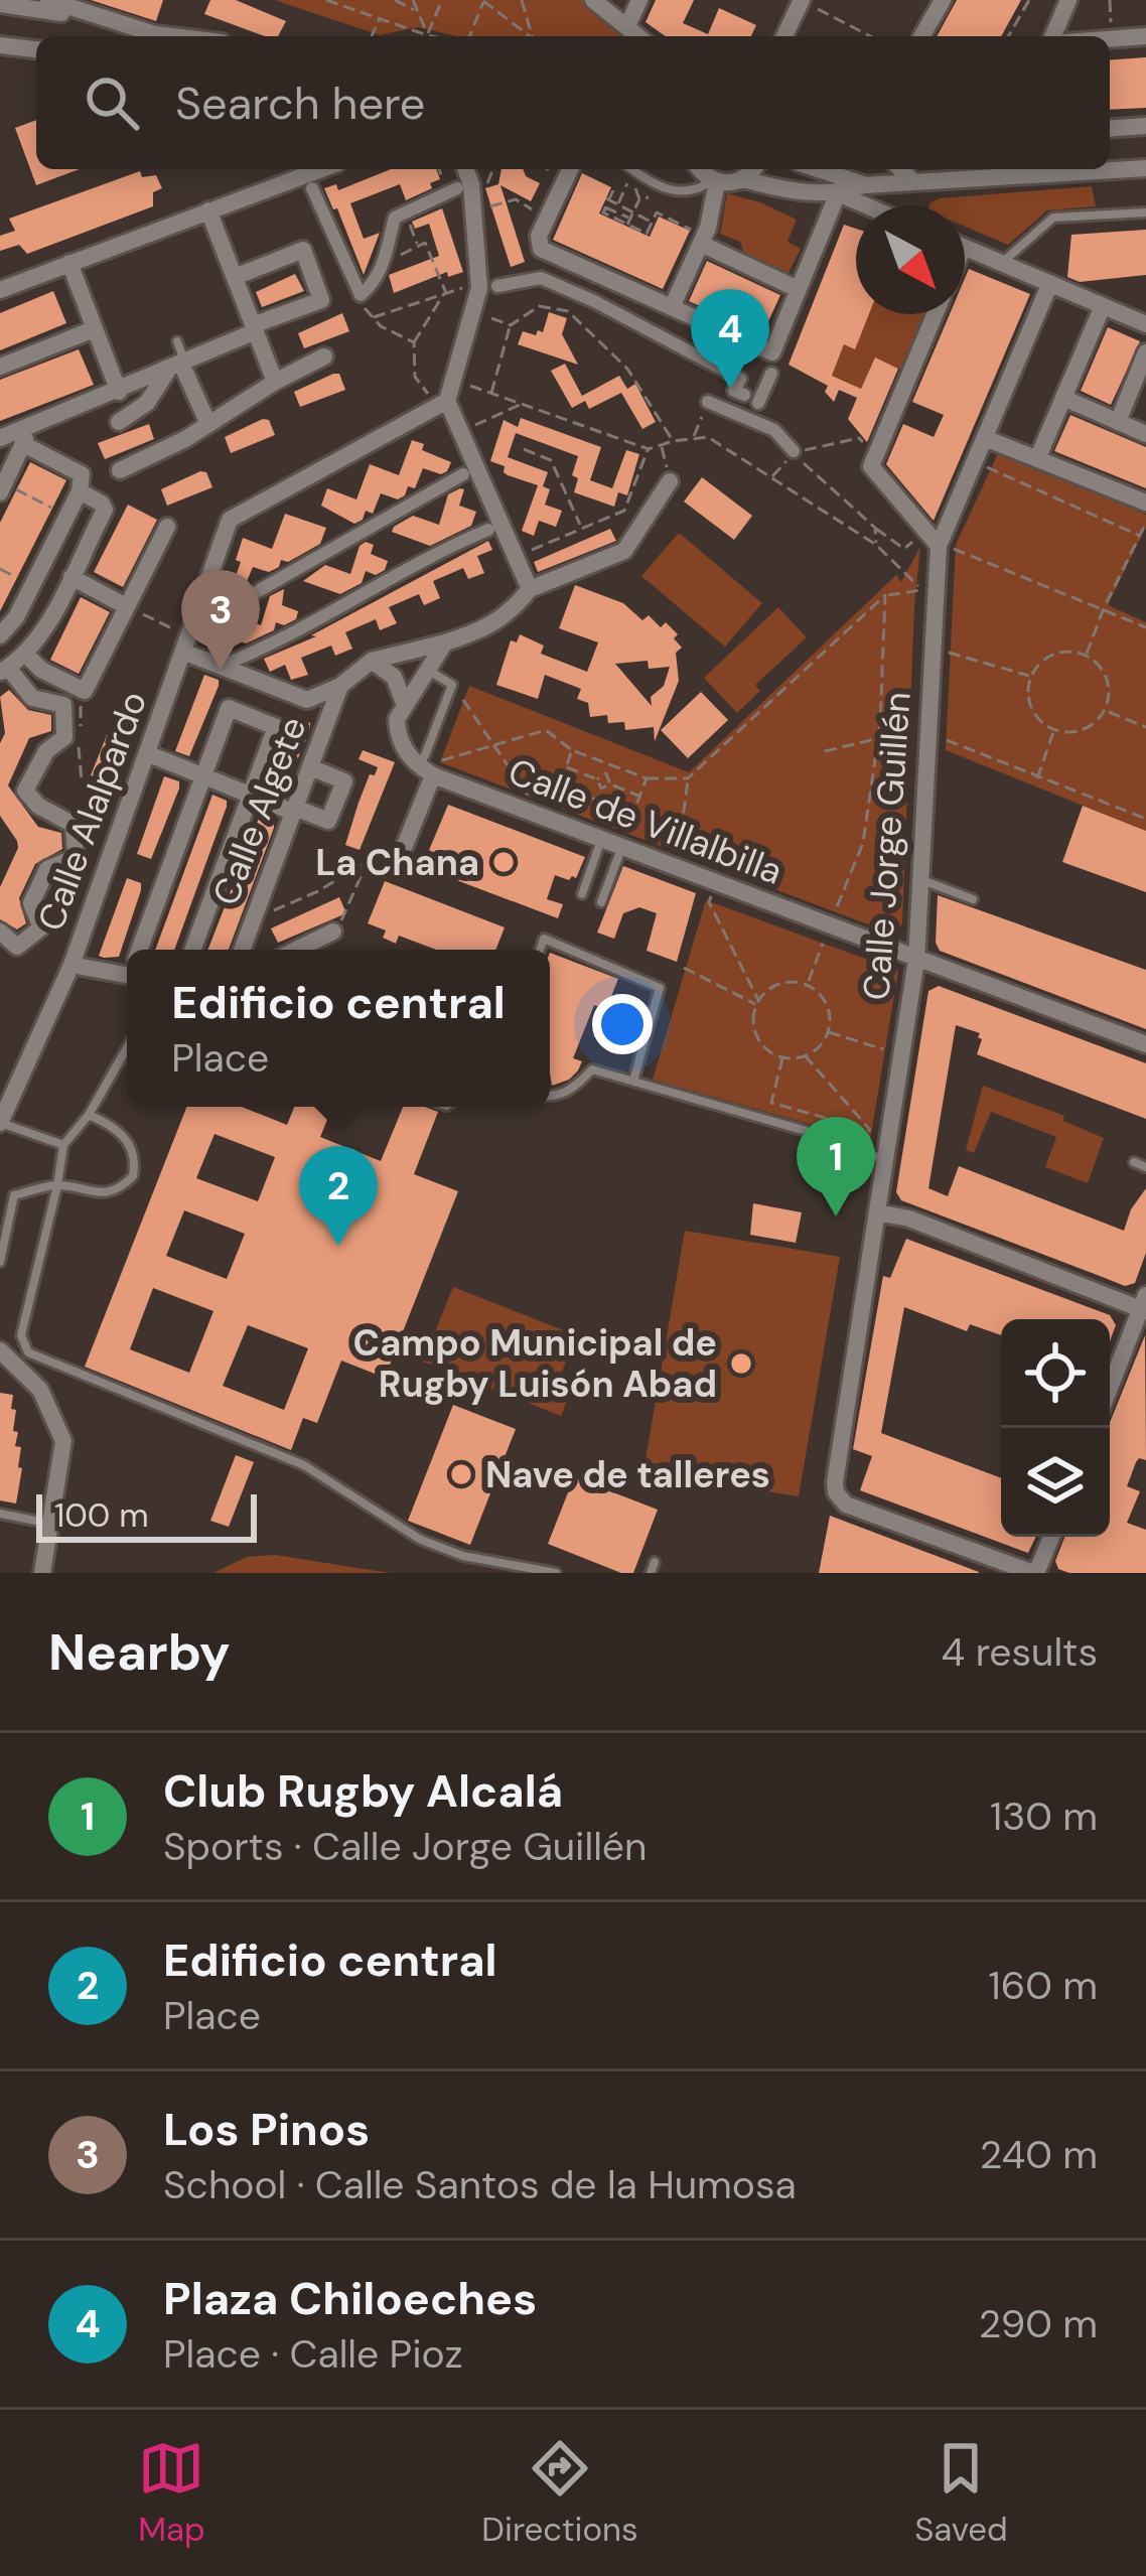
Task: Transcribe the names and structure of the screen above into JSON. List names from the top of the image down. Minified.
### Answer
{"streets":{"street":["Calle Alalpardo","Calle Algete","Calle de Villalbilla","Calle Jorge Guillén"]},"crossings":[["Calle Alalpardo","Calle Algete"],["Calle de Villalbilla","Calle Jorge Guillén"]],"places":["La Chana","Campo Municipal de Rugby Luisón Abad","Nave de talleres"],"scale_bar":"100 m","north":"bottom right","page":{"search":"Search here","pins":["4","3","1","2"],"popup":["Edificio central","Place"],"scale":"100 m","heading":["Nearby","4 results"],"list":[{"mark":"1","name":"Club Rugby Alcalá","note":"Sports · Calle Jorge Guillén","value":"130 m"},{"mark":"2","name":"Edificio central","note":"Place","value":"160 m"},{"mark":"3","name":"Los Pinos","note":"School · Calle Santos de la Humosa","value":"240 m"},{"mark":"4","name":"Plaza Chiloeches","note":"Place · Calle Pioz","value":"290 m"}],"nav":["Map","Directions","Saved"]}}
